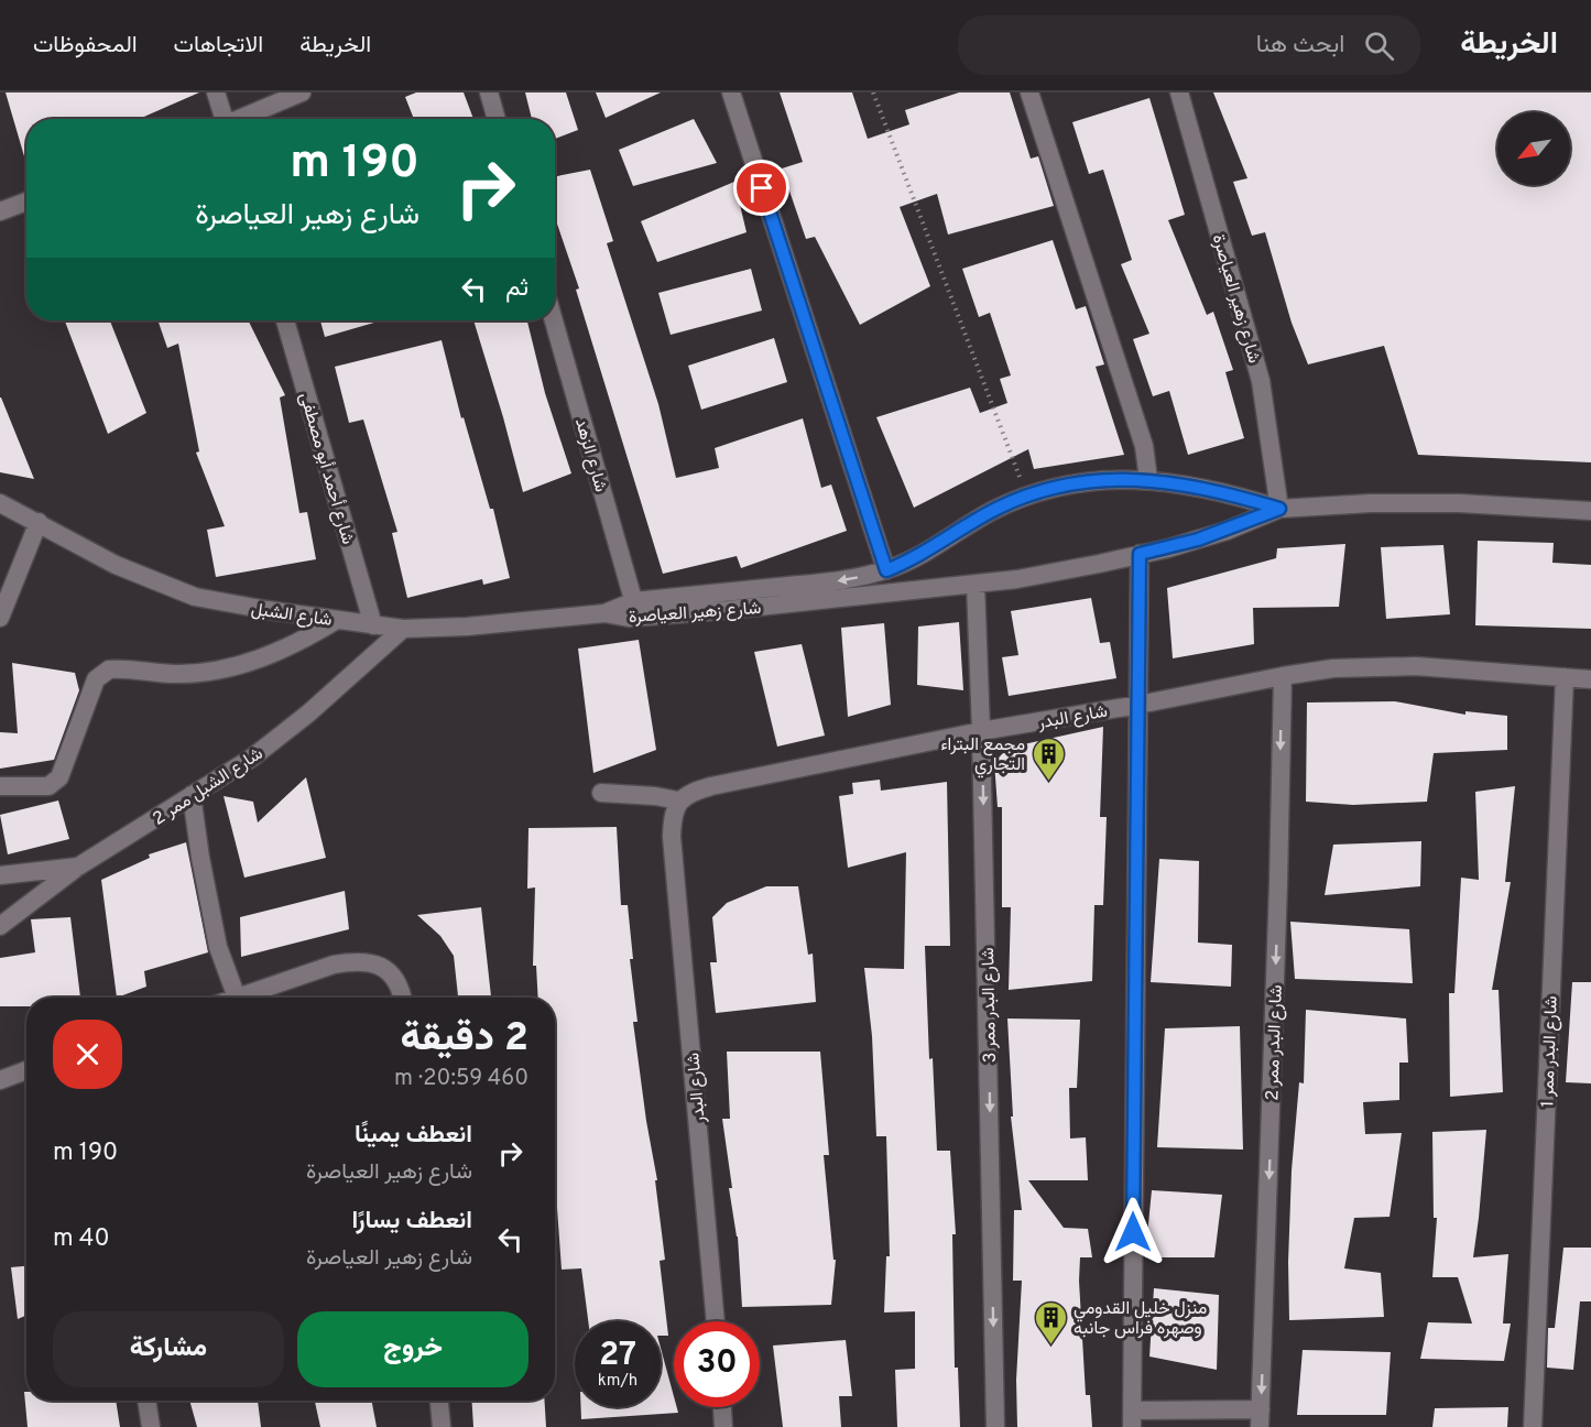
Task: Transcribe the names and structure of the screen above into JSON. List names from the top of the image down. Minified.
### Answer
{"streets":{"street":["شارع زهير العياصرة","شارع الزهد","شارع أحمد أبو مصطفى","شارع الشبل","شارع البدر","شارع الشبل ممر 2","شارع البدر ممر 3","شارع البدر ممر 2","شارع البدر ممر 1"]},"crossings":[["شارع زهير العياصرة","شارع الزهد"],["شارع زهير العياصرة","شارع الشبل"],["شارع زهير العياصرة","شارع البدر ممر 3"],["شارع زهير العياصرة","شارع البدر ممر 2"],["شارع أحمد أبو مصطفى","شارع الشبل"],["شارع الشبل","شارع الشبل ممر 2"],["شارع البدر","شارع البدر ممر 3"],["شارع البدر","شارع البدر ممر 2"],["شارع البدر","شارع البدر ممر 1"]],"one_way":["شارع البدر ممر 3"],"places":{"building":["مجمع البتراء التجاري","منزل خليل القدومي وصهره فراس جانبه"]},"north":"bottom left","page":{"header":"الخريطة","search":"ابحث هنا","nav":["الخريطة","الاتجاهات","المحفوظات"],"turn":["190 m","شارع زهير العياصرة"],"then":"ثم","heading":["2 دقيقة","460 m · 20:59"],"list":[{"name":"انعطف يمينًا","note":"شارع زهير العياصرة","value":"190 m"},{"name":"انعطف يسارًا","note":"شارع زهير العياصرة","value":"40 m"}],"buttons":["خروج","مشاركة"],"speed":"27 km/h","limit":"30"}}
